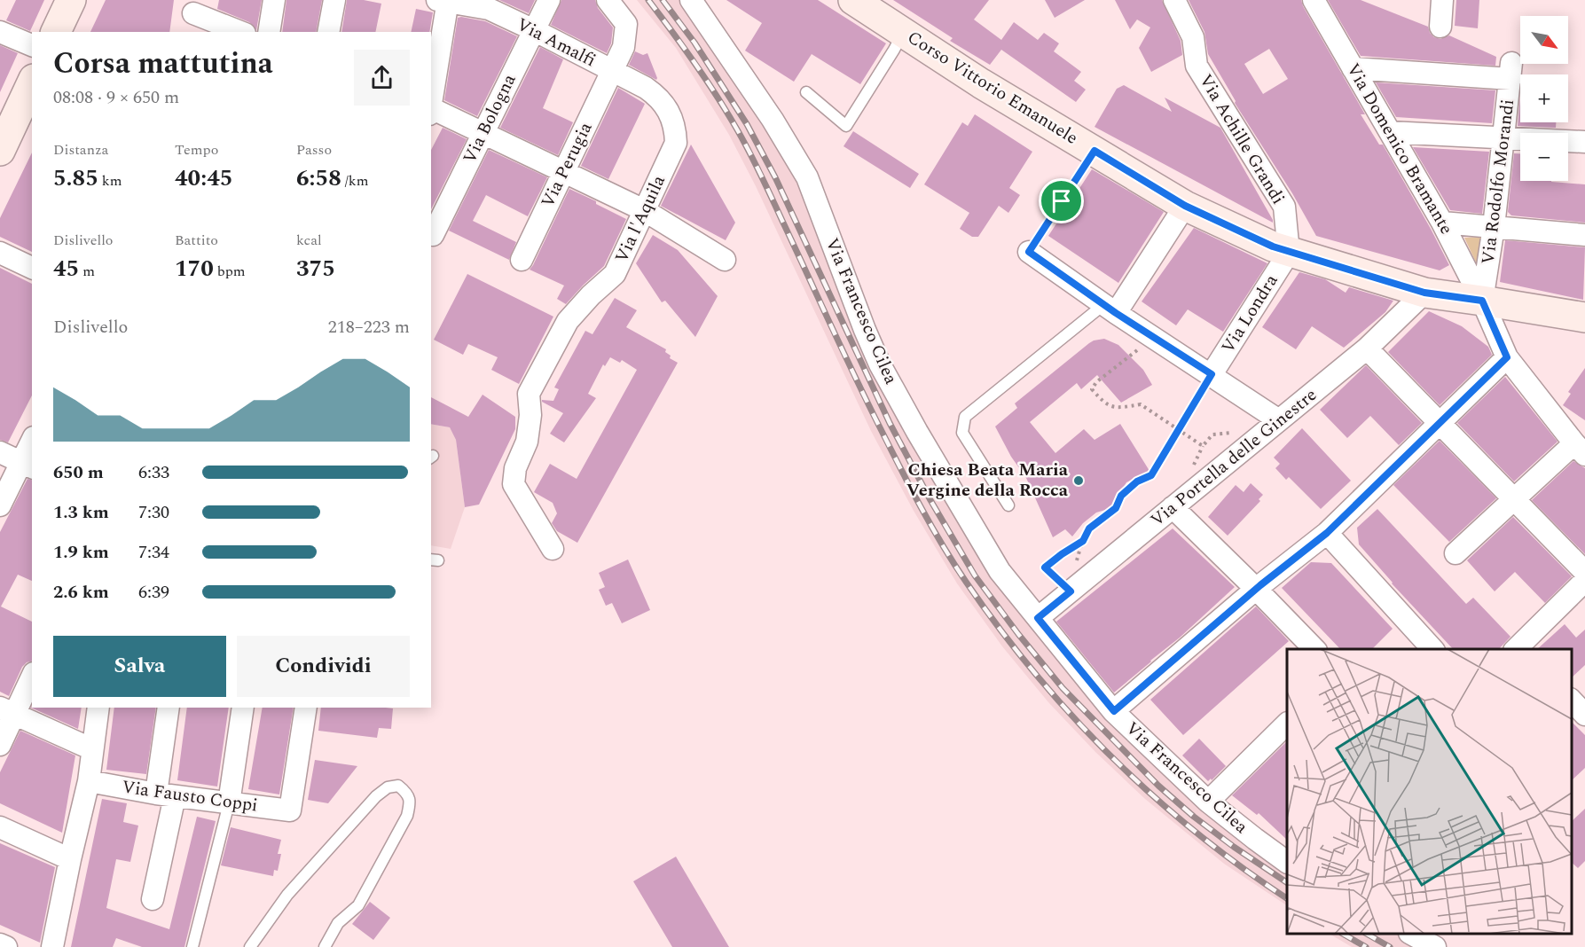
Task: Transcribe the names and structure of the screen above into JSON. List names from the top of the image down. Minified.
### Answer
{"streets":{"main road":["Corso Vittorio Emanuele"],"street":["Via Amalfi","Via Bologna","Via Achille Grandi","Via Domenico Bramante","Via Perugia","Via Rodolfo Morandi","Via l'Aquila","Via Francesco Cilea","Via Londra","Via Portella delle Ginestre","Via Fausto Coppi"]},"crossings":[["Via Amalfi","Via Bologna"],["Via Amalfi","Via Perugia"],["Via Amalfi","Via l'Aquila"],["Corso Vittorio Emanuele","Via Achille Grandi"],["Corso Vittorio Emanuele","Via Domenico Bramante"],["Corso Vittorio Emanuele","Via Rodolfo Morandi"],["Corso Vittorio Emanuele","Via Londra"],["Corso Vittorio Emanuele","Via Portella delle Ginestre"],["Via Achille Grandi","Via Londra"],["Via Domenico Bramante","Via Rodolfo Morandi"],["Via Perugia","Via l'Aquila"],["Via Francesco Cilea","Via Portella delle Ginestre"]],"places":["Chiesa Beata Maria Vergine della Rocca"],"north":"bottom right","page":{"map_buttons":["+","−"],"heading":["Corsa mattutina","08:08 · 9 × 650 m"],"stats":[["Distanza","5.85 km"],["Tempo","40:45"],["Passo","6:58 /km"],["Dislivello","45 m"],["Battito","170 bpm"],["kcal","375"]],"chart":["Dislivello","218–223 m"],"list":[{"name":"650 m","note":"6:33"},{"name":"1.3 km","note":"7:30"},{"name":"1.9 km","note":"7:34"},{"name":"2.6 km","note":"6:39"}],"buttons":["Salva","Condividi"]}}
